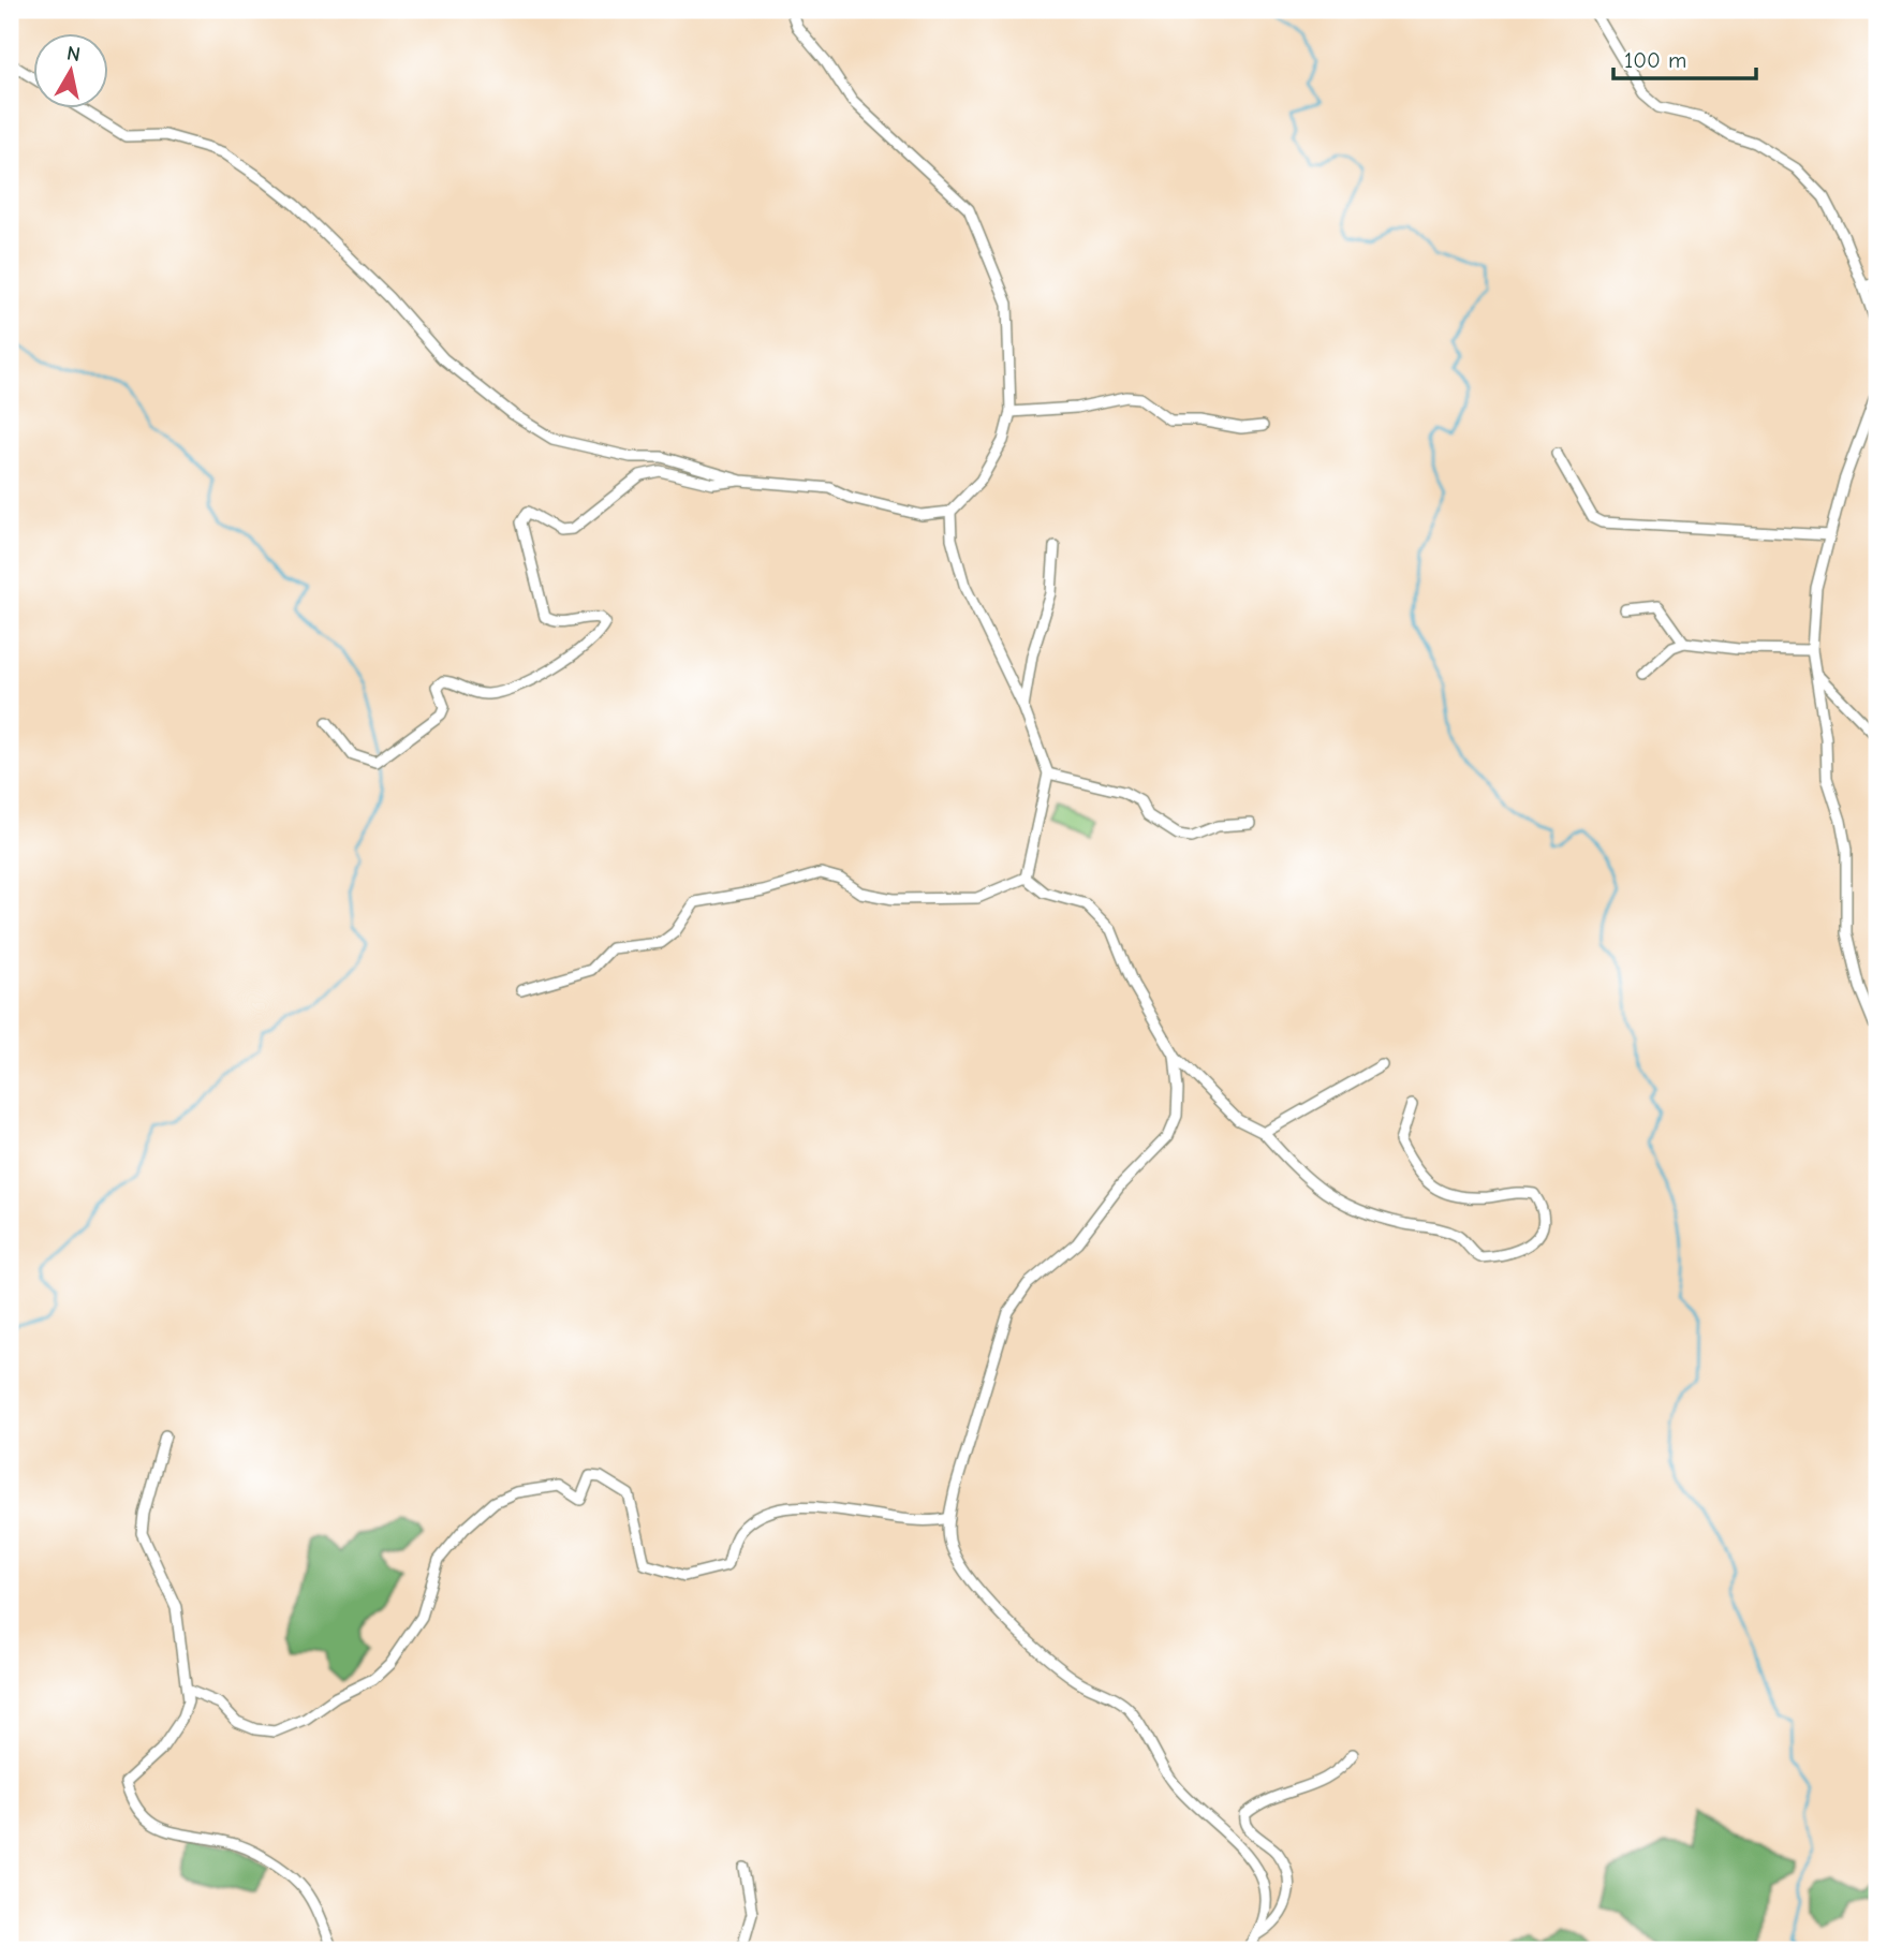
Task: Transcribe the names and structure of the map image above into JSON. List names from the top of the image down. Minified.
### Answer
{"scale_bar":"100 m","north":"top"}
